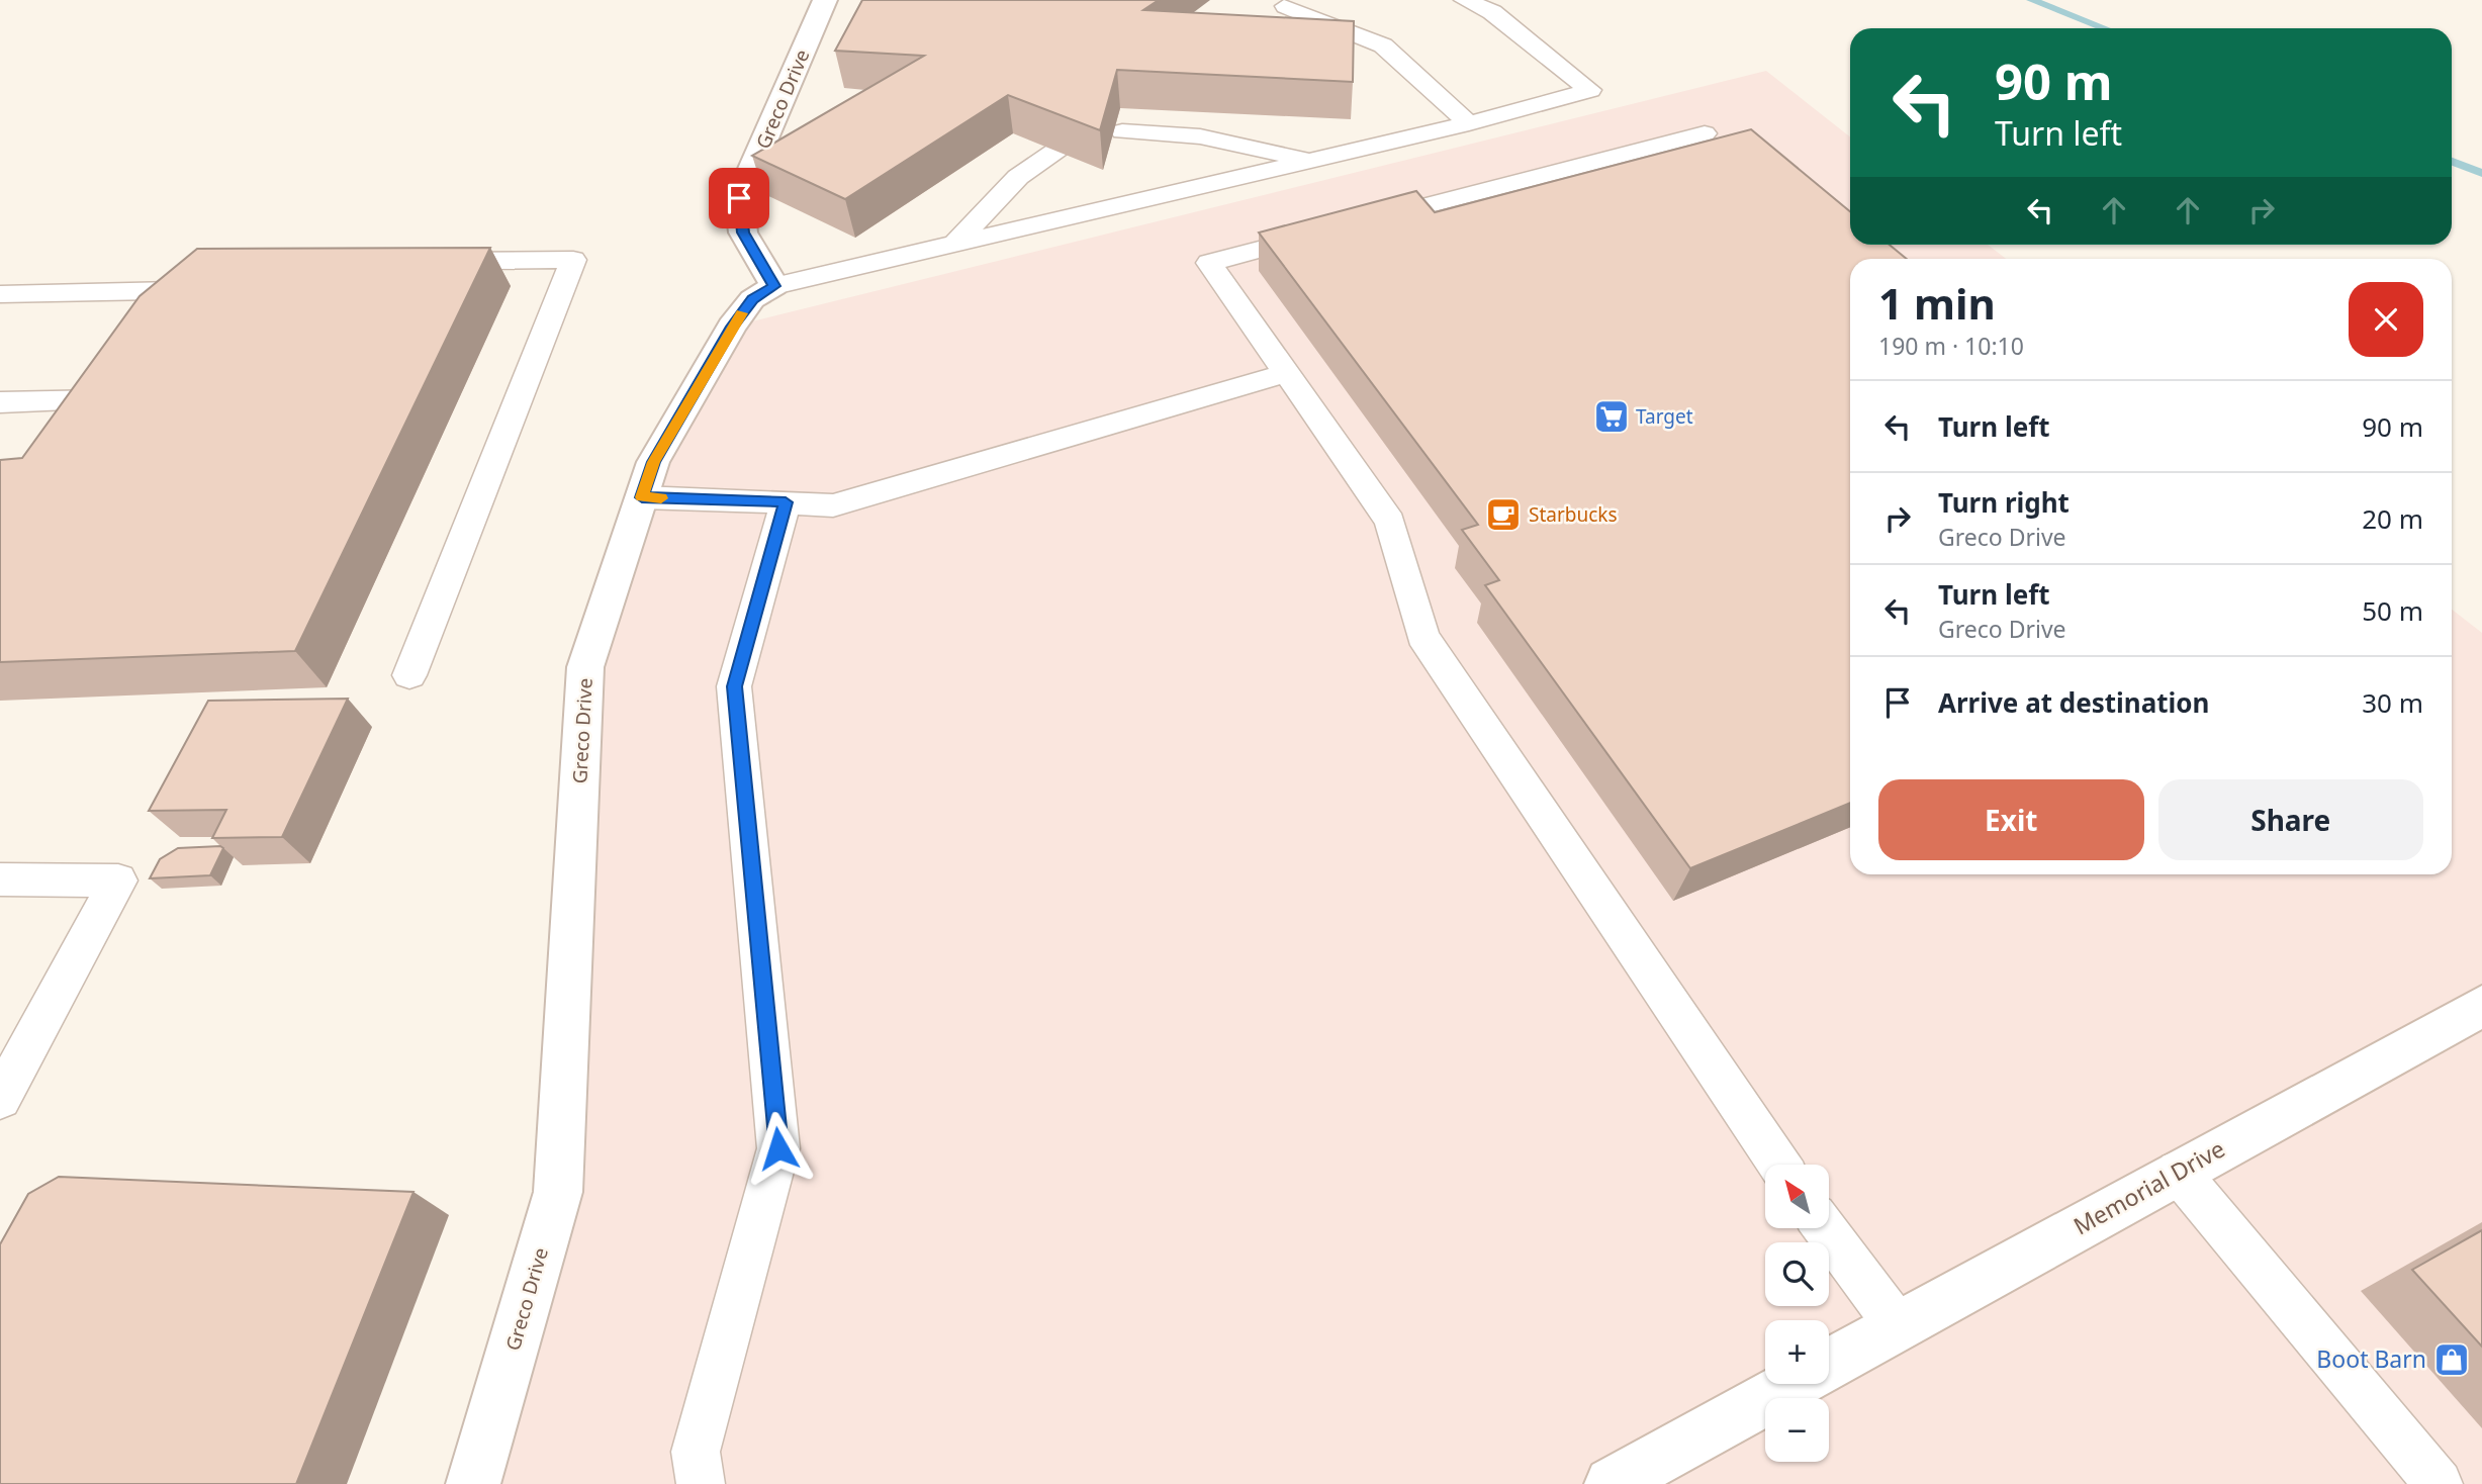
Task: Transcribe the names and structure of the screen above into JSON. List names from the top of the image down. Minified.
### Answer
{"streets":{"street":["Greco Drive","Memorial Drive"]},"places":{"supermarket":["Target"],"cafe":["Starbucks"],"shop":["Boot Barn"]},"north":"top left","page":{"turn":["90 m","Turn left"],"heading":["1 min","190 m · 10:10"],"list":[{"name":"Turn left","value":"90 m"},{"name":"Turn right","note":"Greco Drive","value":"20 m"},{"name":"Turn left","note":"Greco Drive","value":"50 m"},{"name":"Arrive at destination","value":"30 m"}],"buttons":["Exit","Share"],"map_buttons":["+","−"]}}
